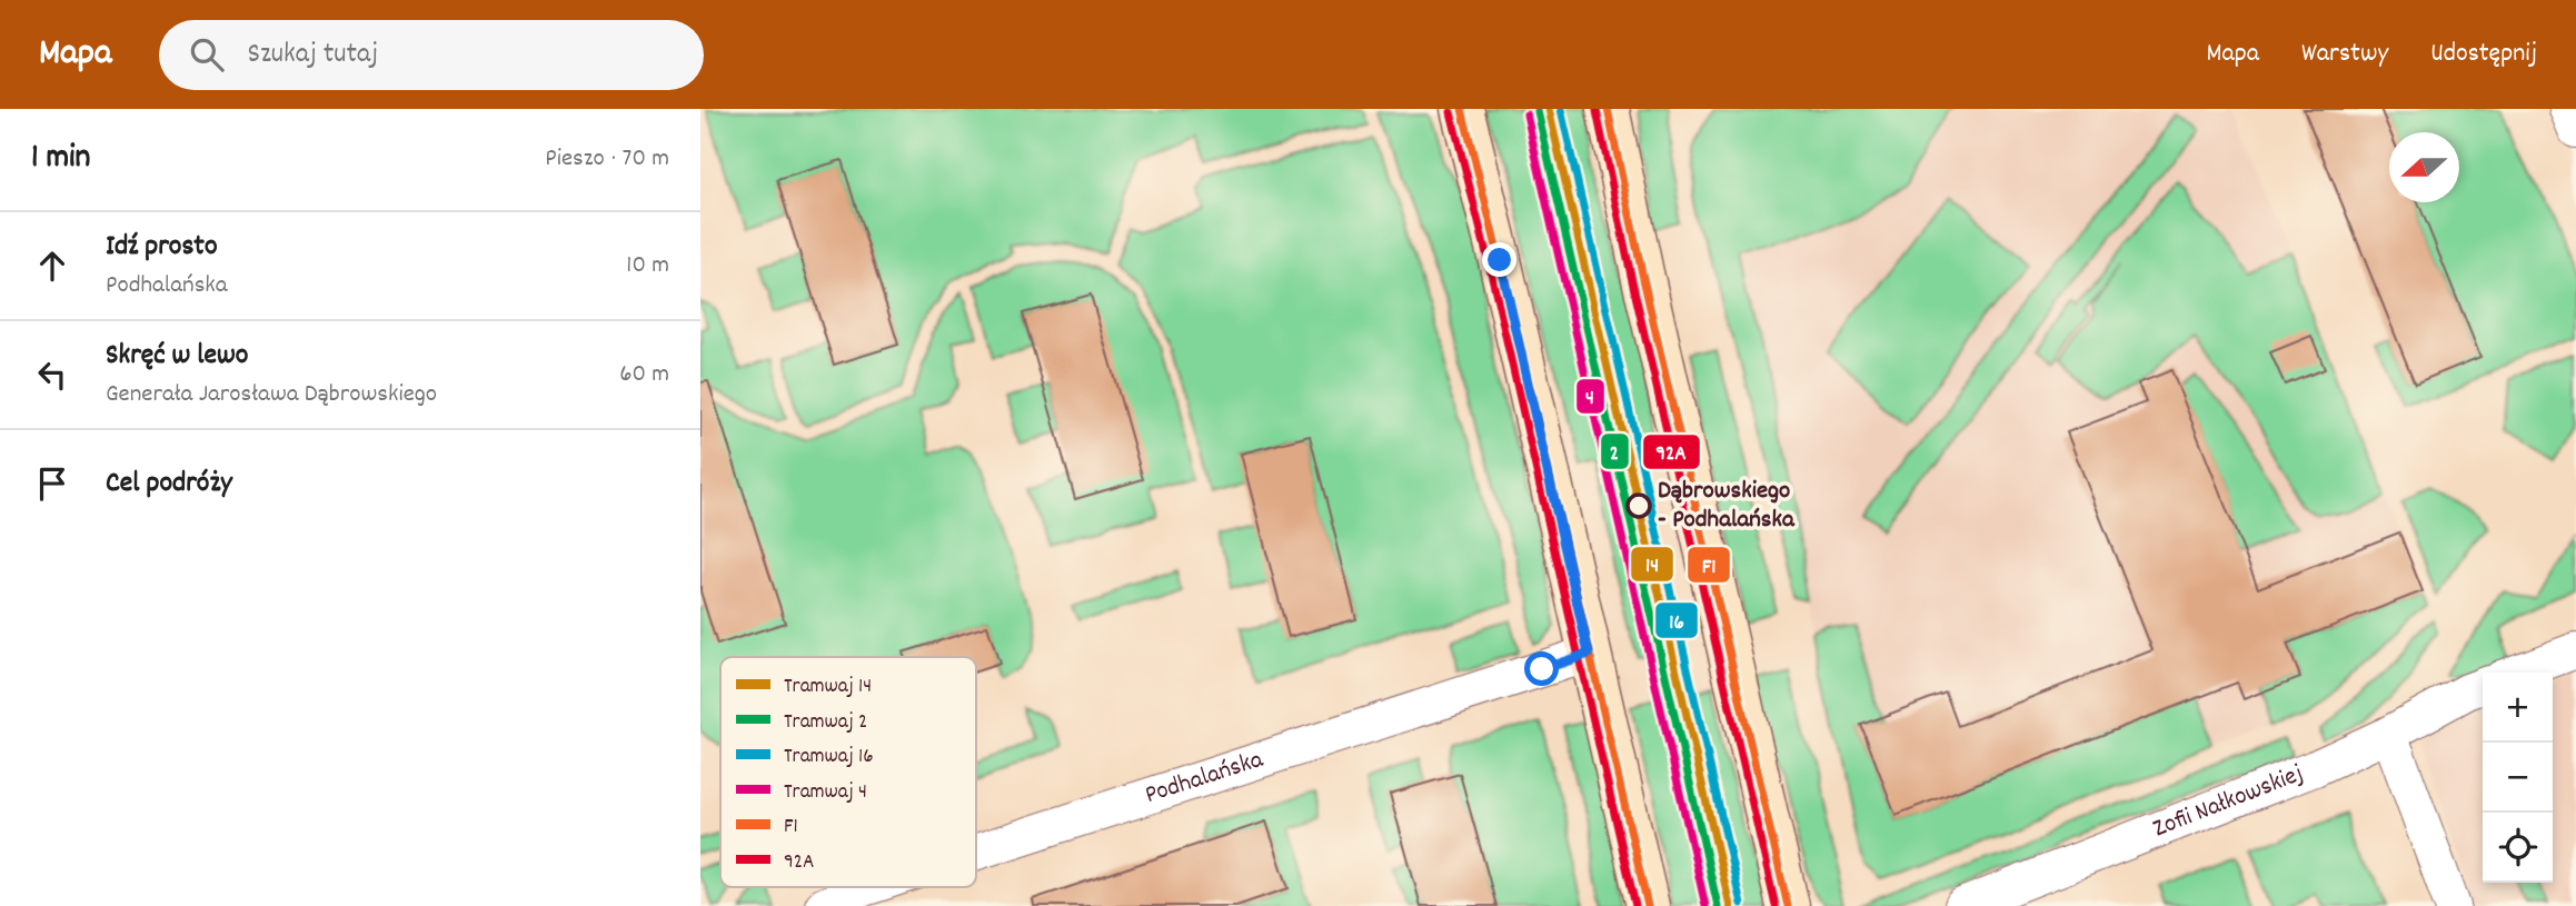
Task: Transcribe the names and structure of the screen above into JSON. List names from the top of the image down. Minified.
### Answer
{"streets":{"street":["Podhalańska","Zofii Nałkowskiej"]},"places":["Dąbrowskiego - Podhalańska"],"lines":["tram line 14","tram line 16","transit line F1","tram line 2","transit line 92A","tram line 4"],"legend":["Tramwaj 14","Tramwaj 2","Tramwaj 16","Tramwaj 4","F1","92A"],"north":"left","page":{"header":"Mapa","search":"Szukaj tutaj","nav":["Mapa","Warstwy","Udostępnij"],"heading":["1 min","Pieszo · 70 m"],"list":[["Idź prosto","Podhalańska","10 m"],["Skręć w lewo","Generała Jarosława Dąbrowskiego","60 m"],"Cel podróży"],"map_buttons":["+","−"]}}
